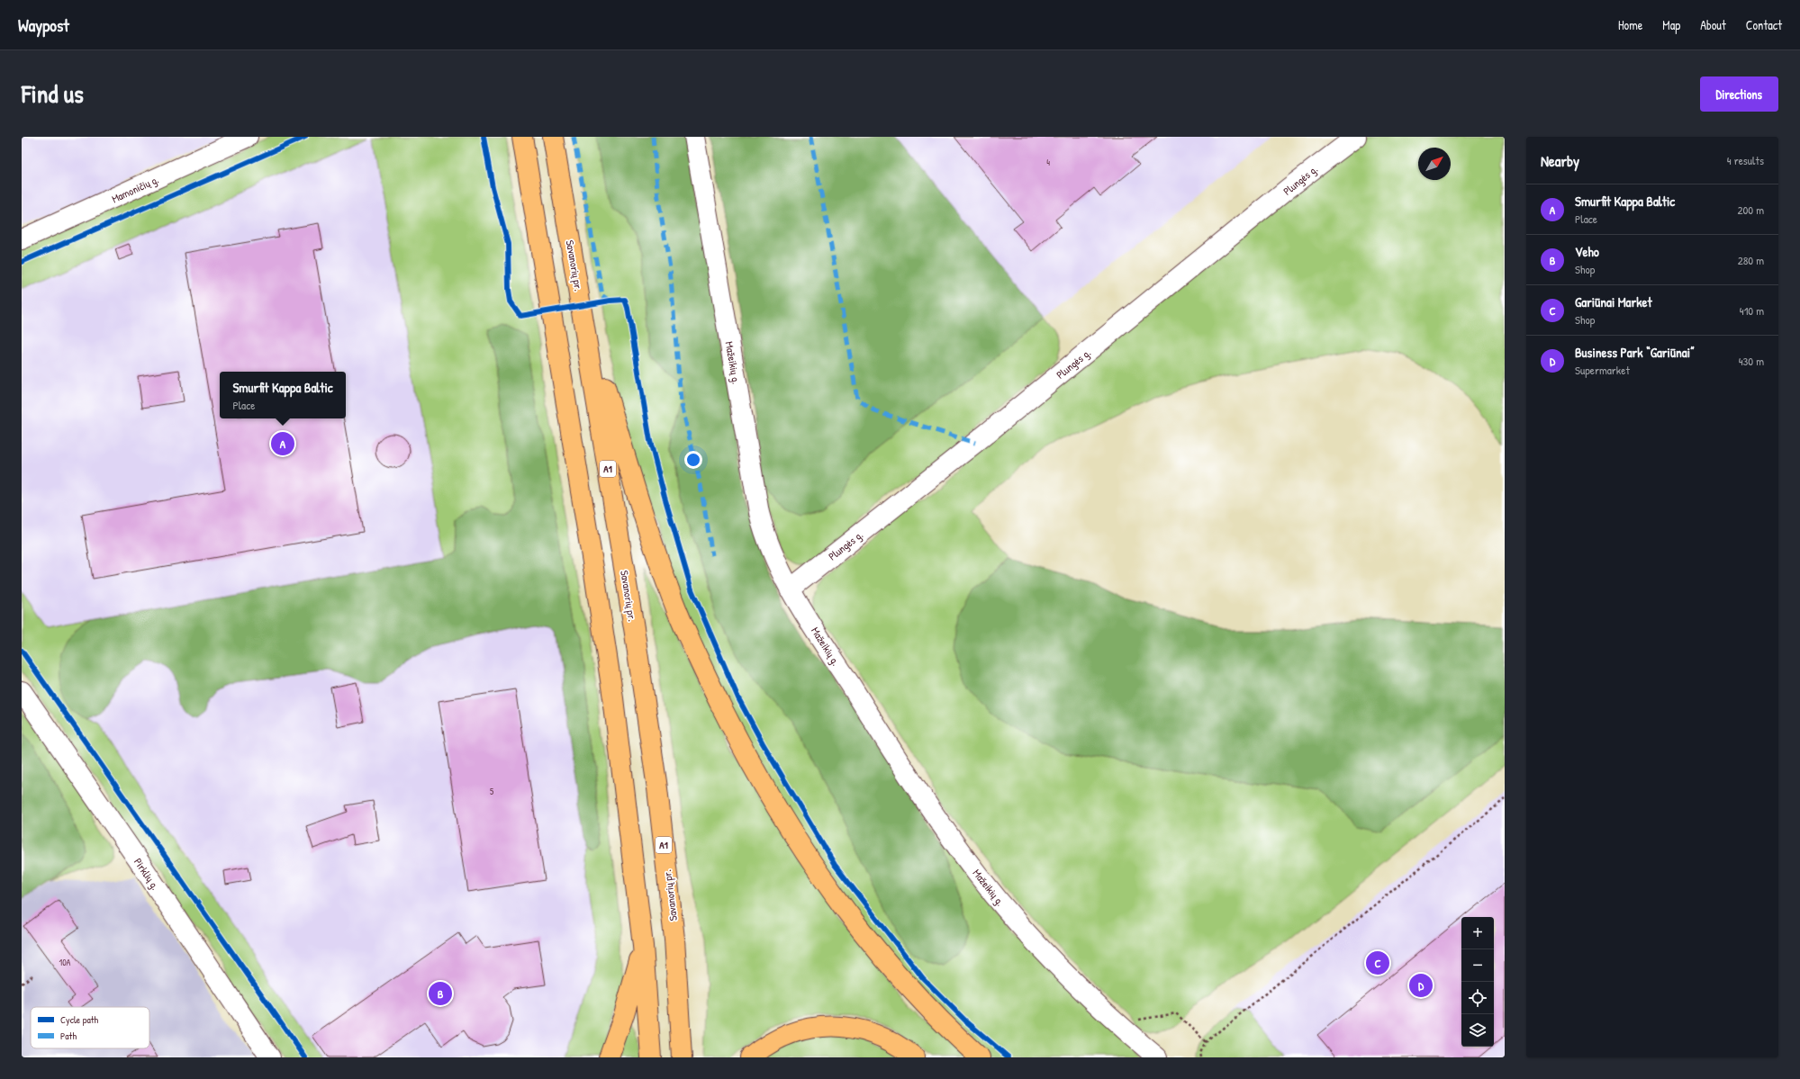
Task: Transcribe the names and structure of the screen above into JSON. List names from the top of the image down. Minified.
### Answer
{"streets":{"highway":["Savanorių pr.","A1"],"street":["Plungės g.","Mamoničių g.","Mažeikių g.","Pirklių g."]},"crossings":[["Plungės g.","Mažeikių g."]],"house_numbers":["4","5","10A"],"legend":["Cycle path","Path"],"north":"top right","page":{"header":"Waypost","nav":["Home","Map","About","Contact"],"title":"Find us","buttons":"Directions","heading":["Nearby","4 results"],"list":[{"mark":"A","name":"Smurfit Kappa Baltic","note":"Place","value":"200 m"},{"mark":"B","name":"Veho","note":"Shop","value":"280 m"},{"mark":"C","name":"Gariūnai Market","note":"Shop","value":"410 m"},{"mark":"D","name":"Business Park “Gariūnai”","note":"Supermarket","value":"430 m"}],"popup":["Smurfit Kappa Baltic","Place"],"pins":["A","C","D","B"],"map_buttons":["+","−"]}}
